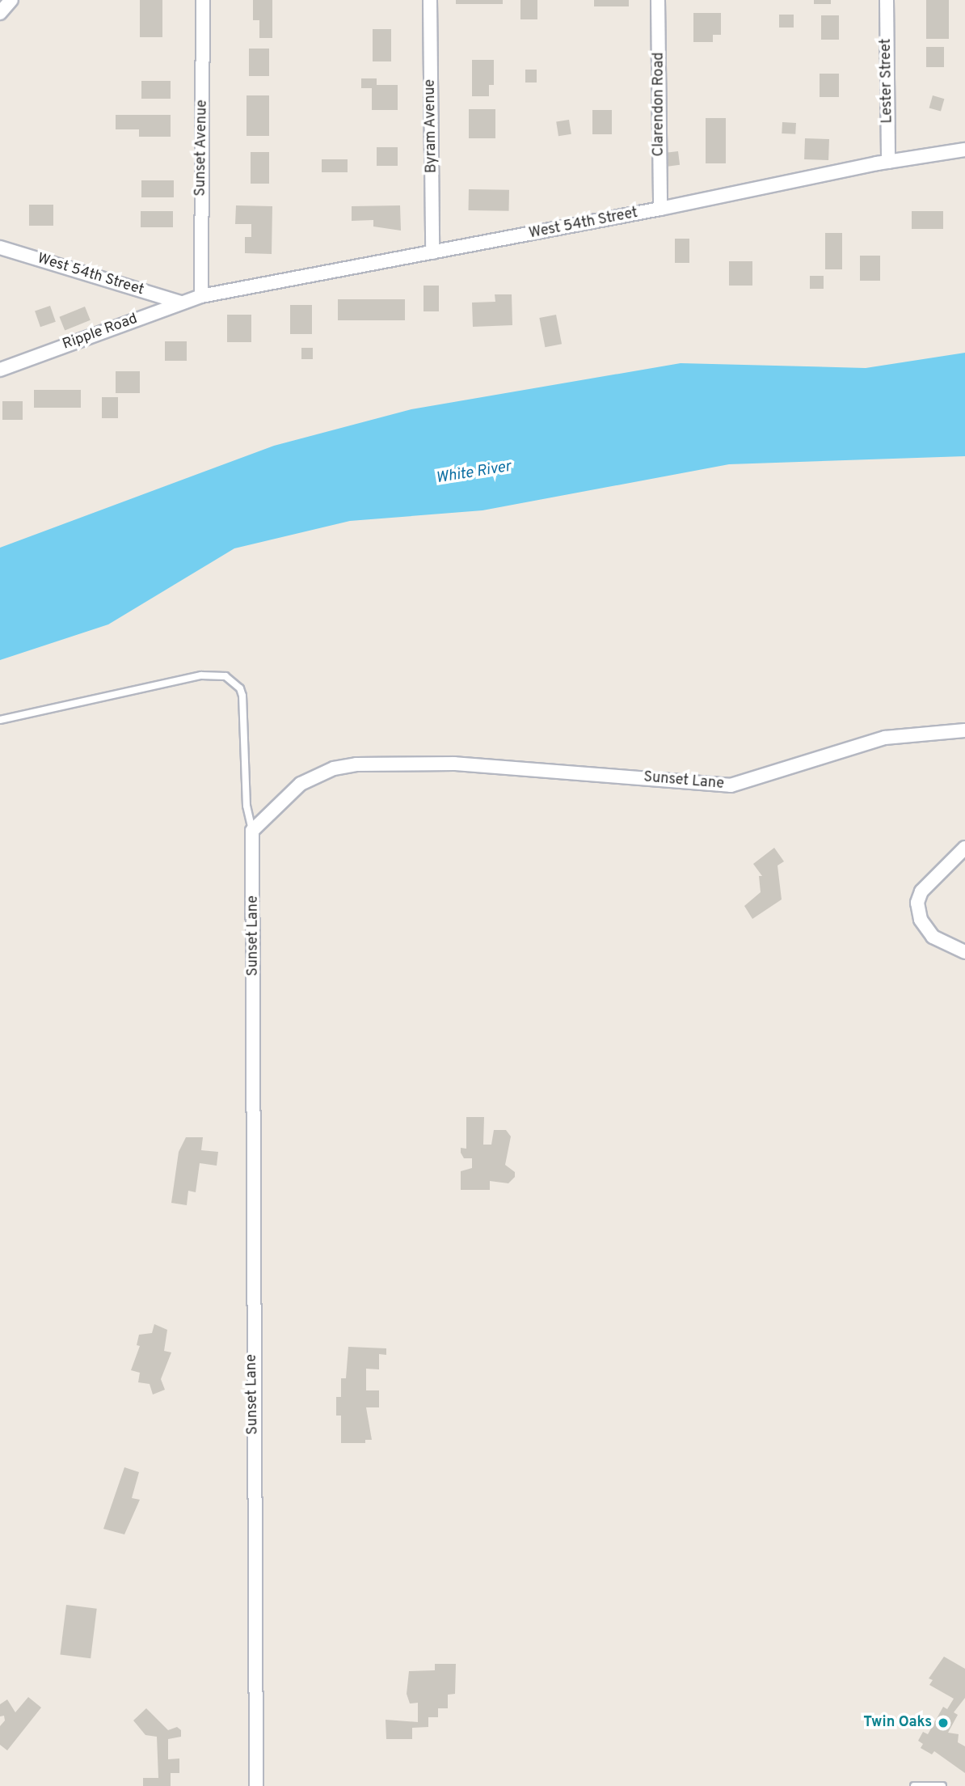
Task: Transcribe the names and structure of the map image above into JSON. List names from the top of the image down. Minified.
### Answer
{"streets":{"street":["Lester Street","Clarendon Road","Byram Avenue","Sunset Avenue","West 54th Street","Ripple Road","Sunset Lane"]},"crossings":[["Lester Street","West 54th Street"],["Clarendon Road","West 54th Street"],["Byram Avenue","West 54th Street"],["Sunset Avenue","West 54th Street"],["Sunset Avenue","Ripple Road"],["West 54th Street","Ripple Road"]],"water":["White River"],"places":["Twin Oaks"]}
